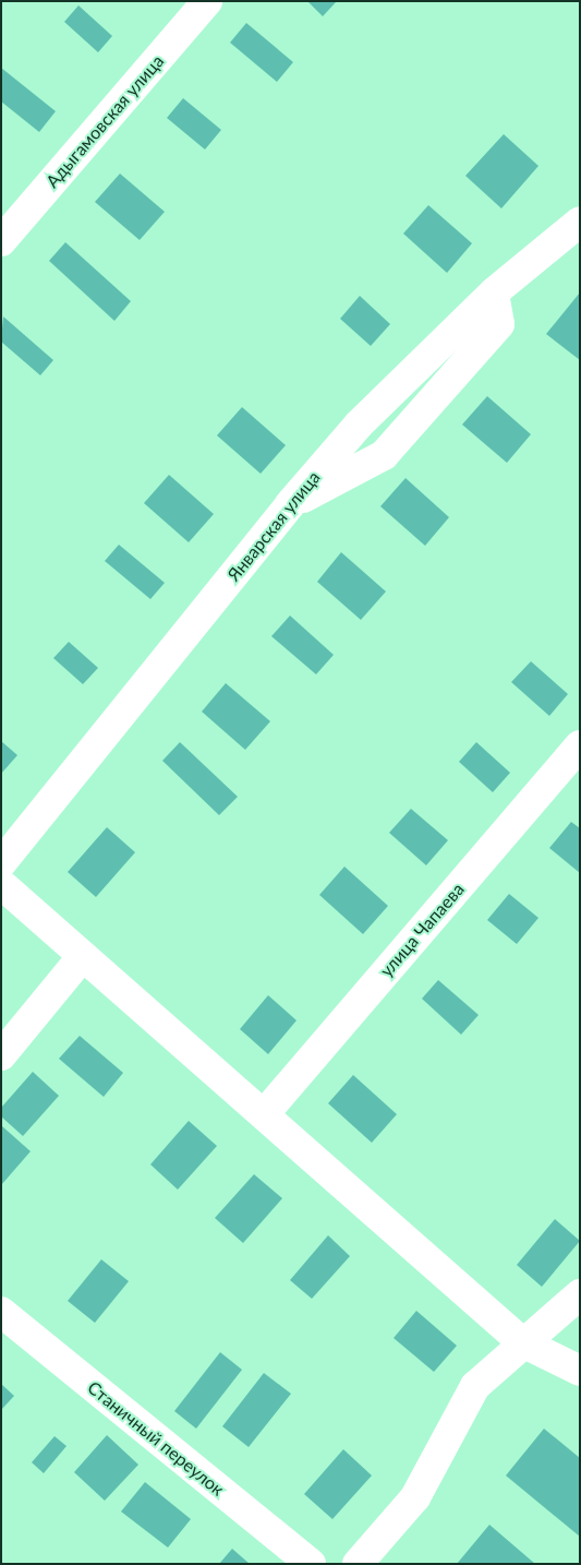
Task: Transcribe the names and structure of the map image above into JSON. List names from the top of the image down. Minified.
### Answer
{"streets":{"street":["Адыгамовская улица","Январская улица","улица Чапаева","Станичный переулок"]}}
